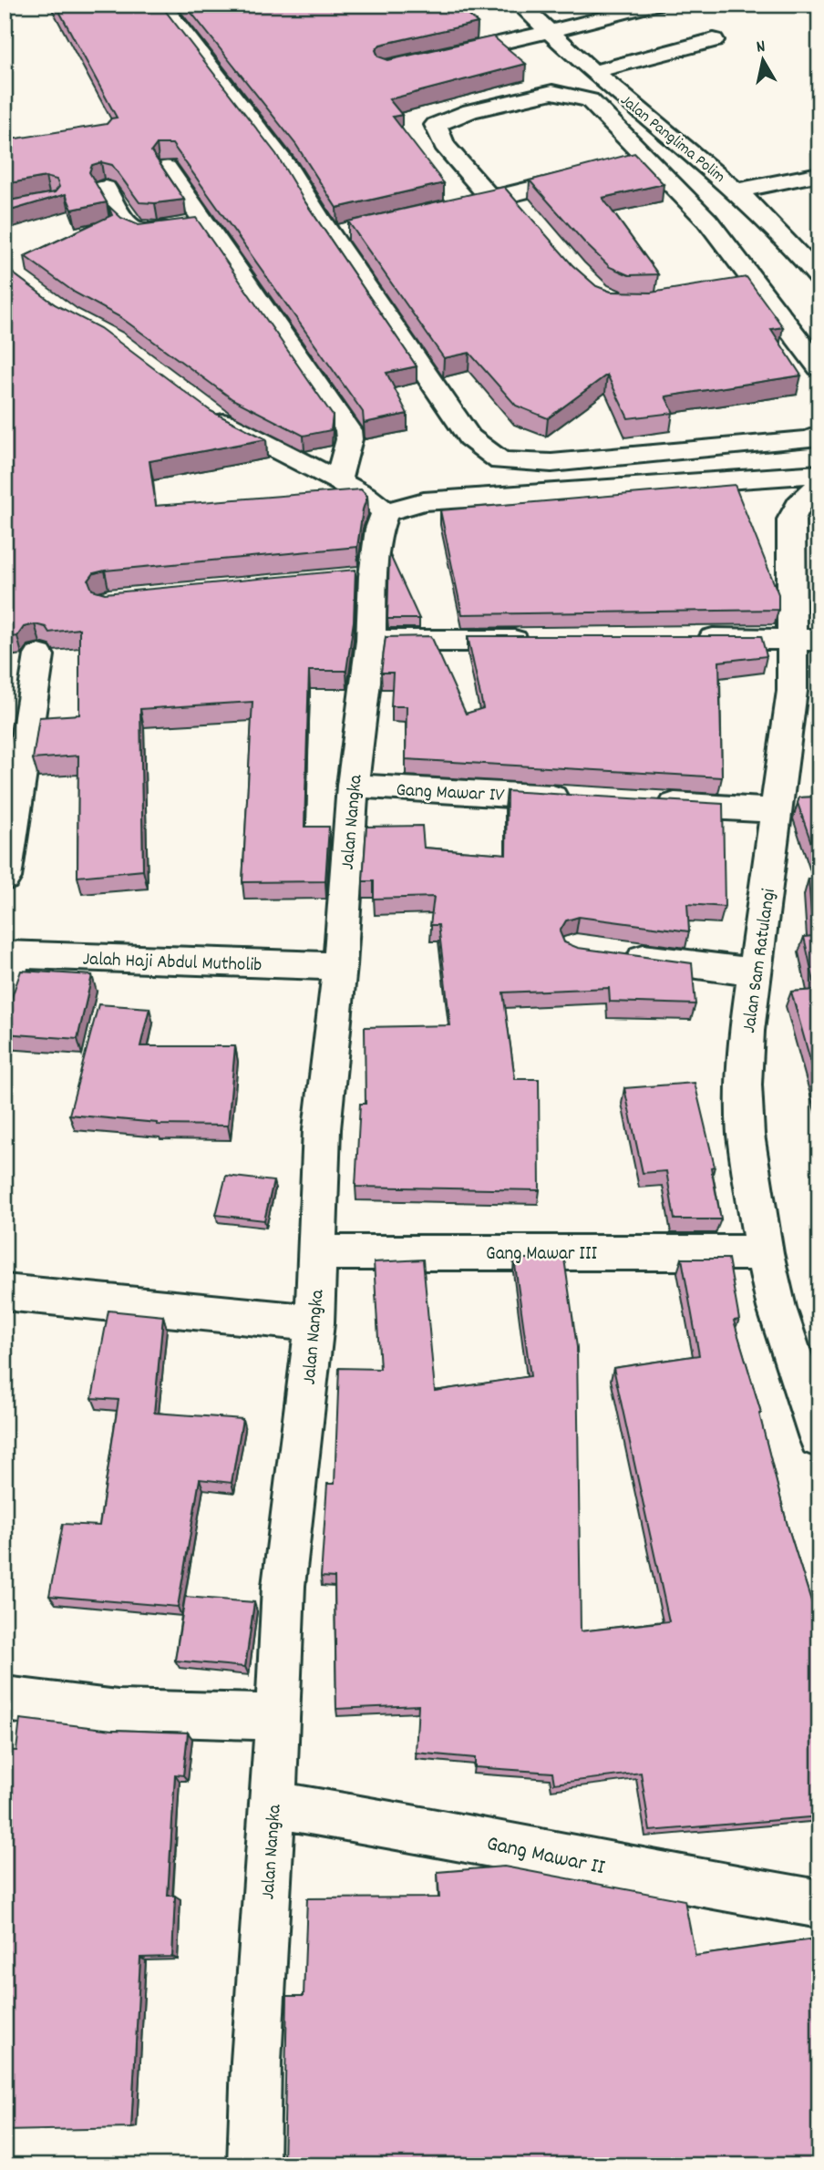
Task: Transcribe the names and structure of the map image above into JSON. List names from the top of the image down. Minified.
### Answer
{"streets":{"street":["Jalan Panglima Polim","Gang Mawar IV","Jalan Nangka","Jalah Haji Abdul Mutholib","Jalan Sam Ratulangi","Gang Mawar III","Gang Mawar II"]},"crossings":[["Gang Mawar IV","Jalan Nangka"],["Jalan Nangka","Jalah Haji Abdul Mutholib"],["Jalan Nangka","Gang Mawar III"],["Jalan Nangka","Gang Mawar II"],["Jalan Sam Ratulangi","Gang Mawar III"]],"north":"top"}
